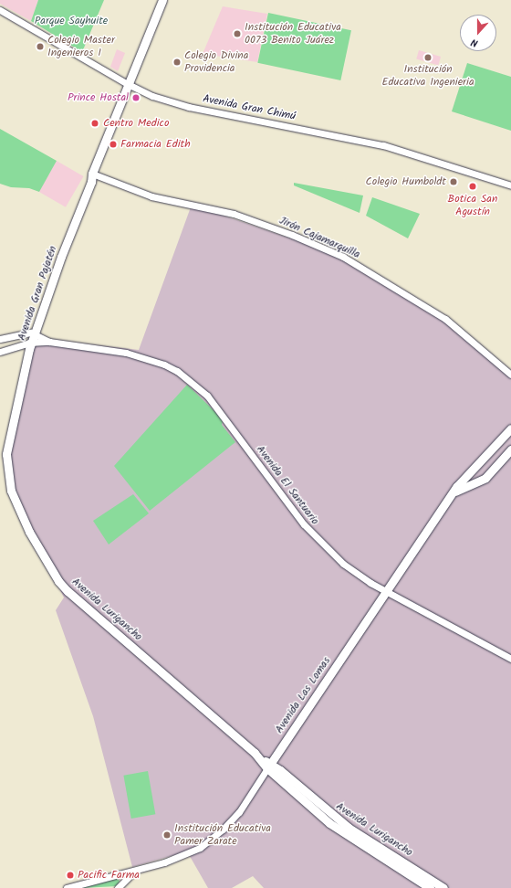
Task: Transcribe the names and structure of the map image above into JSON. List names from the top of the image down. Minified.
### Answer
{"streets":{"main road":["Avenida Gran Pajatén","Avenida Lurigancho","Avenida Las Lomas"],"street":["Avenida Gran Chimú","Jirón Cajamarquilla","Avenida El Santuario"]},"crossings":[["Avenida Gran Chimú","Avenida Gran Pajatén"],["Jirón Cajamarquilla","Avenida Gran Pajatén"],["Avenida Gran Pajatén","Avenida El Santuario"],["Avenida Gran Pajatén","Avenida Lurigancho"],["Avenida El Santuario","Avenida Lurigancho"],["Avenida El Santuario","Avenida Las Lomas"],["Avenida Lurigancho","Avenida Las Lomas"]],"parks":["Parque Sayhuite"],"places":["Institución Educativa 0073 Benito Juárez","Colegio Master Ingenieros I","Institución Educativa Ingenieria","Colegio Divina Providencia","Prince Hostal","Centro Medico","Farmacia Edith","Colegio Humboldt","Botica San Agustín","Institución Educativa Pamer Zarate","Pacific Farma"],"north":"bottom"}
